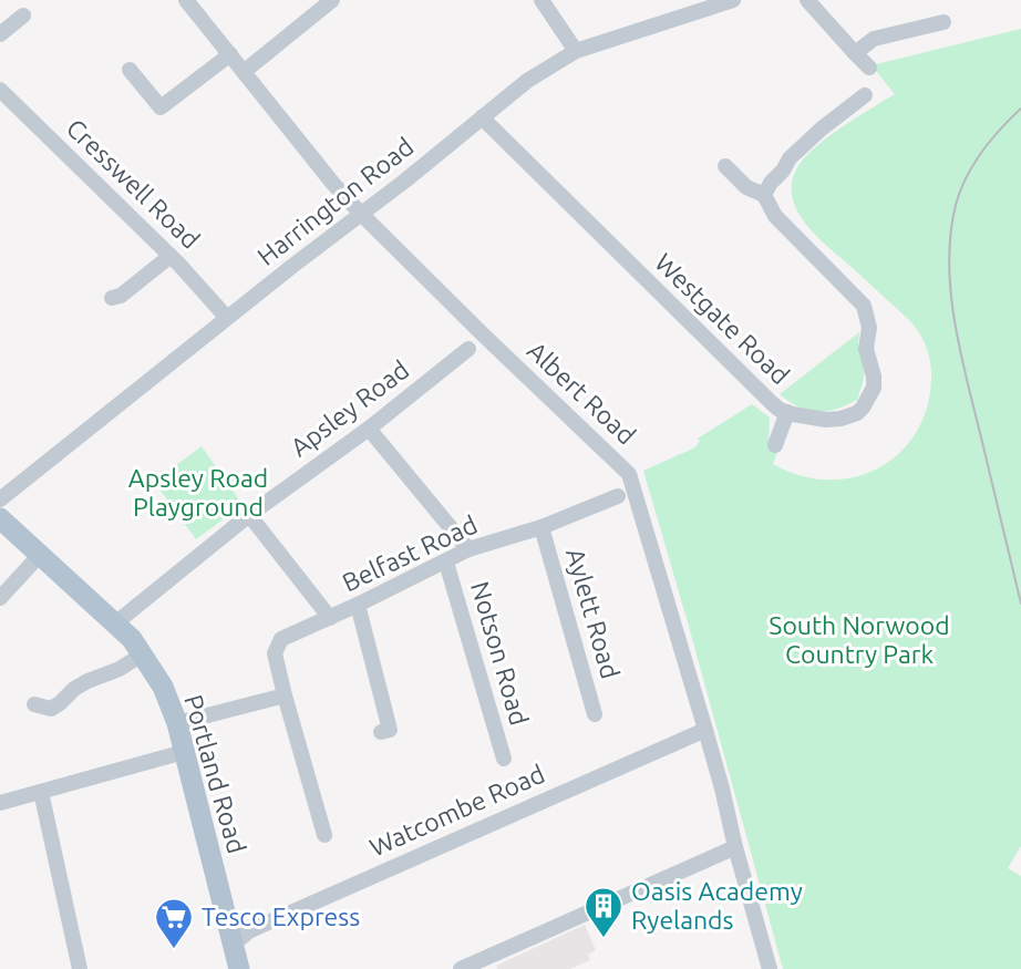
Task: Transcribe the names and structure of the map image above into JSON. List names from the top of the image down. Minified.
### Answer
{"streets":{"main road":["Portland Road"],"street":["Cresswell Road","Harrington Road","Westgate Road","Albert Road","Apsley Road","Belfast Road","Aylett Road","Notson Road","Watcombe Road"]},"crossings":[["Cresswell Road","Harrington Road"],["Harrington Road","Westgate Road"],["Harrington Road","Albert Road"],["Albert Road","Watcombe Road"],["Apsley Road","Portland Road"],["Belfast Road","Aylett Road"],["Belfast Road","Notson Road"],["Portland Road","Watcombe Road"]],"parks":["Apsley Road Playground","South Norwood Country Park"],"places":{"building":["Oasis Academy Ryelands"],"supermarket":["Tesco Express"]}}
